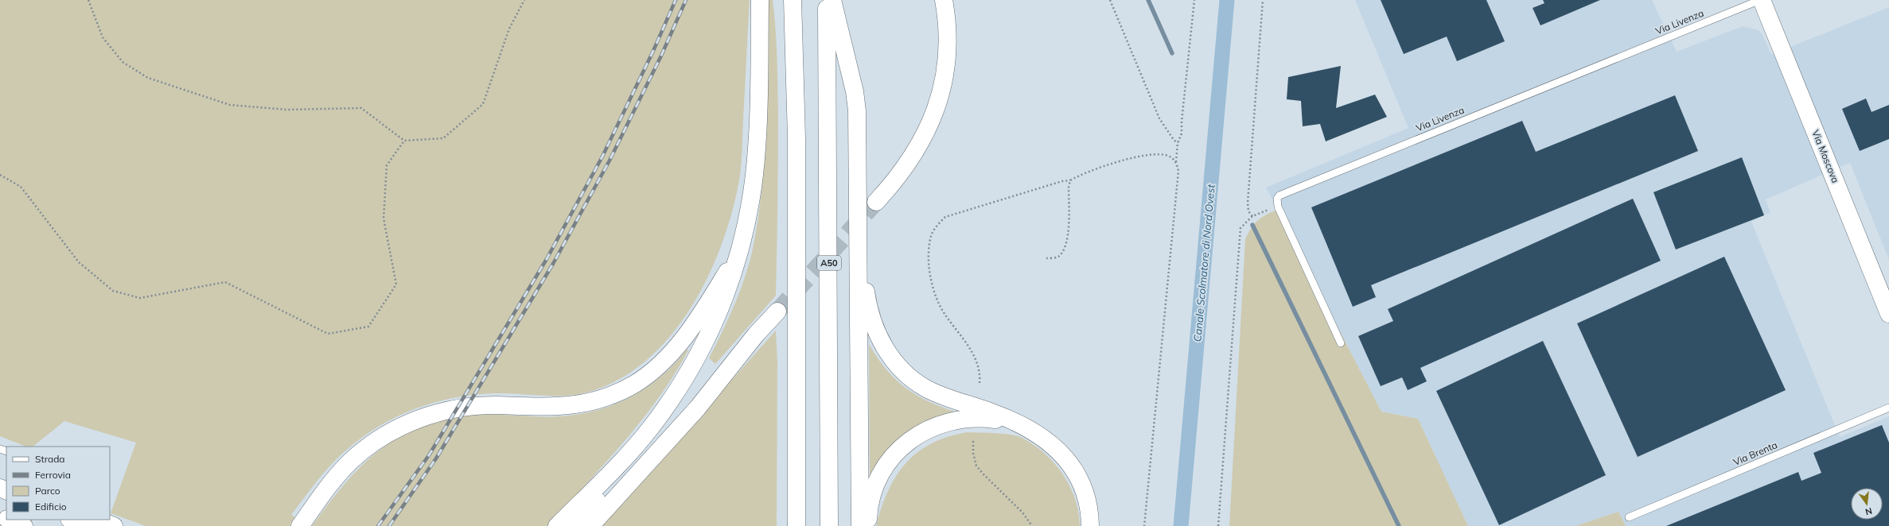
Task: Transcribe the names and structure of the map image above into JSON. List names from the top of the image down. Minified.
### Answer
{"streets":{"main road":["Via Moscova","A50"],"lane":["Via Livenza","Via Brenta"]},"crossings":[["Via Livenza","Via Moscova"]],"water":["Canale Scolmatore di Nord Ovest"],"legend":["Strada","Ferrovia","Parco","Edificio"],"north":"bottom"}
